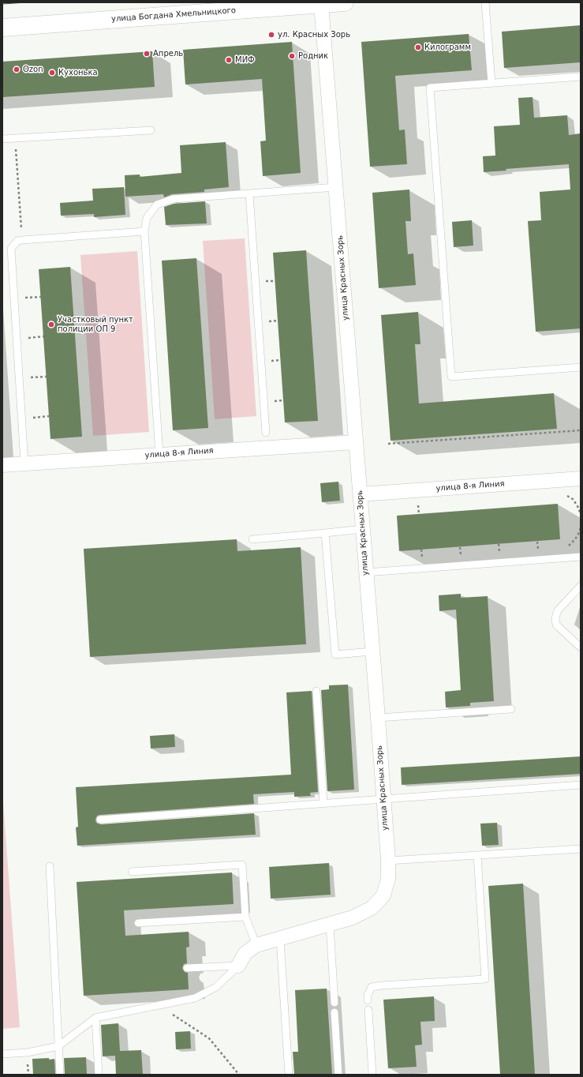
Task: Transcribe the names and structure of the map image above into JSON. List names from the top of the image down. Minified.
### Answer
{"streets":{"main road":["улица Богдана Хмельницкого"],"street":["улица Красных Зорь","улица 8-я Линия"]},"crossings":[["улица Богдана Хмельницкого","улица Красных Зорь"],["улица Красных Зорь","улица 8-я Линия"]],"places":["ул. Красных Зорь","Килограмм","Апрель","Родник","МИФ","Ozon","Кухонька","Участковый пункт полиции ОП 9"]}
